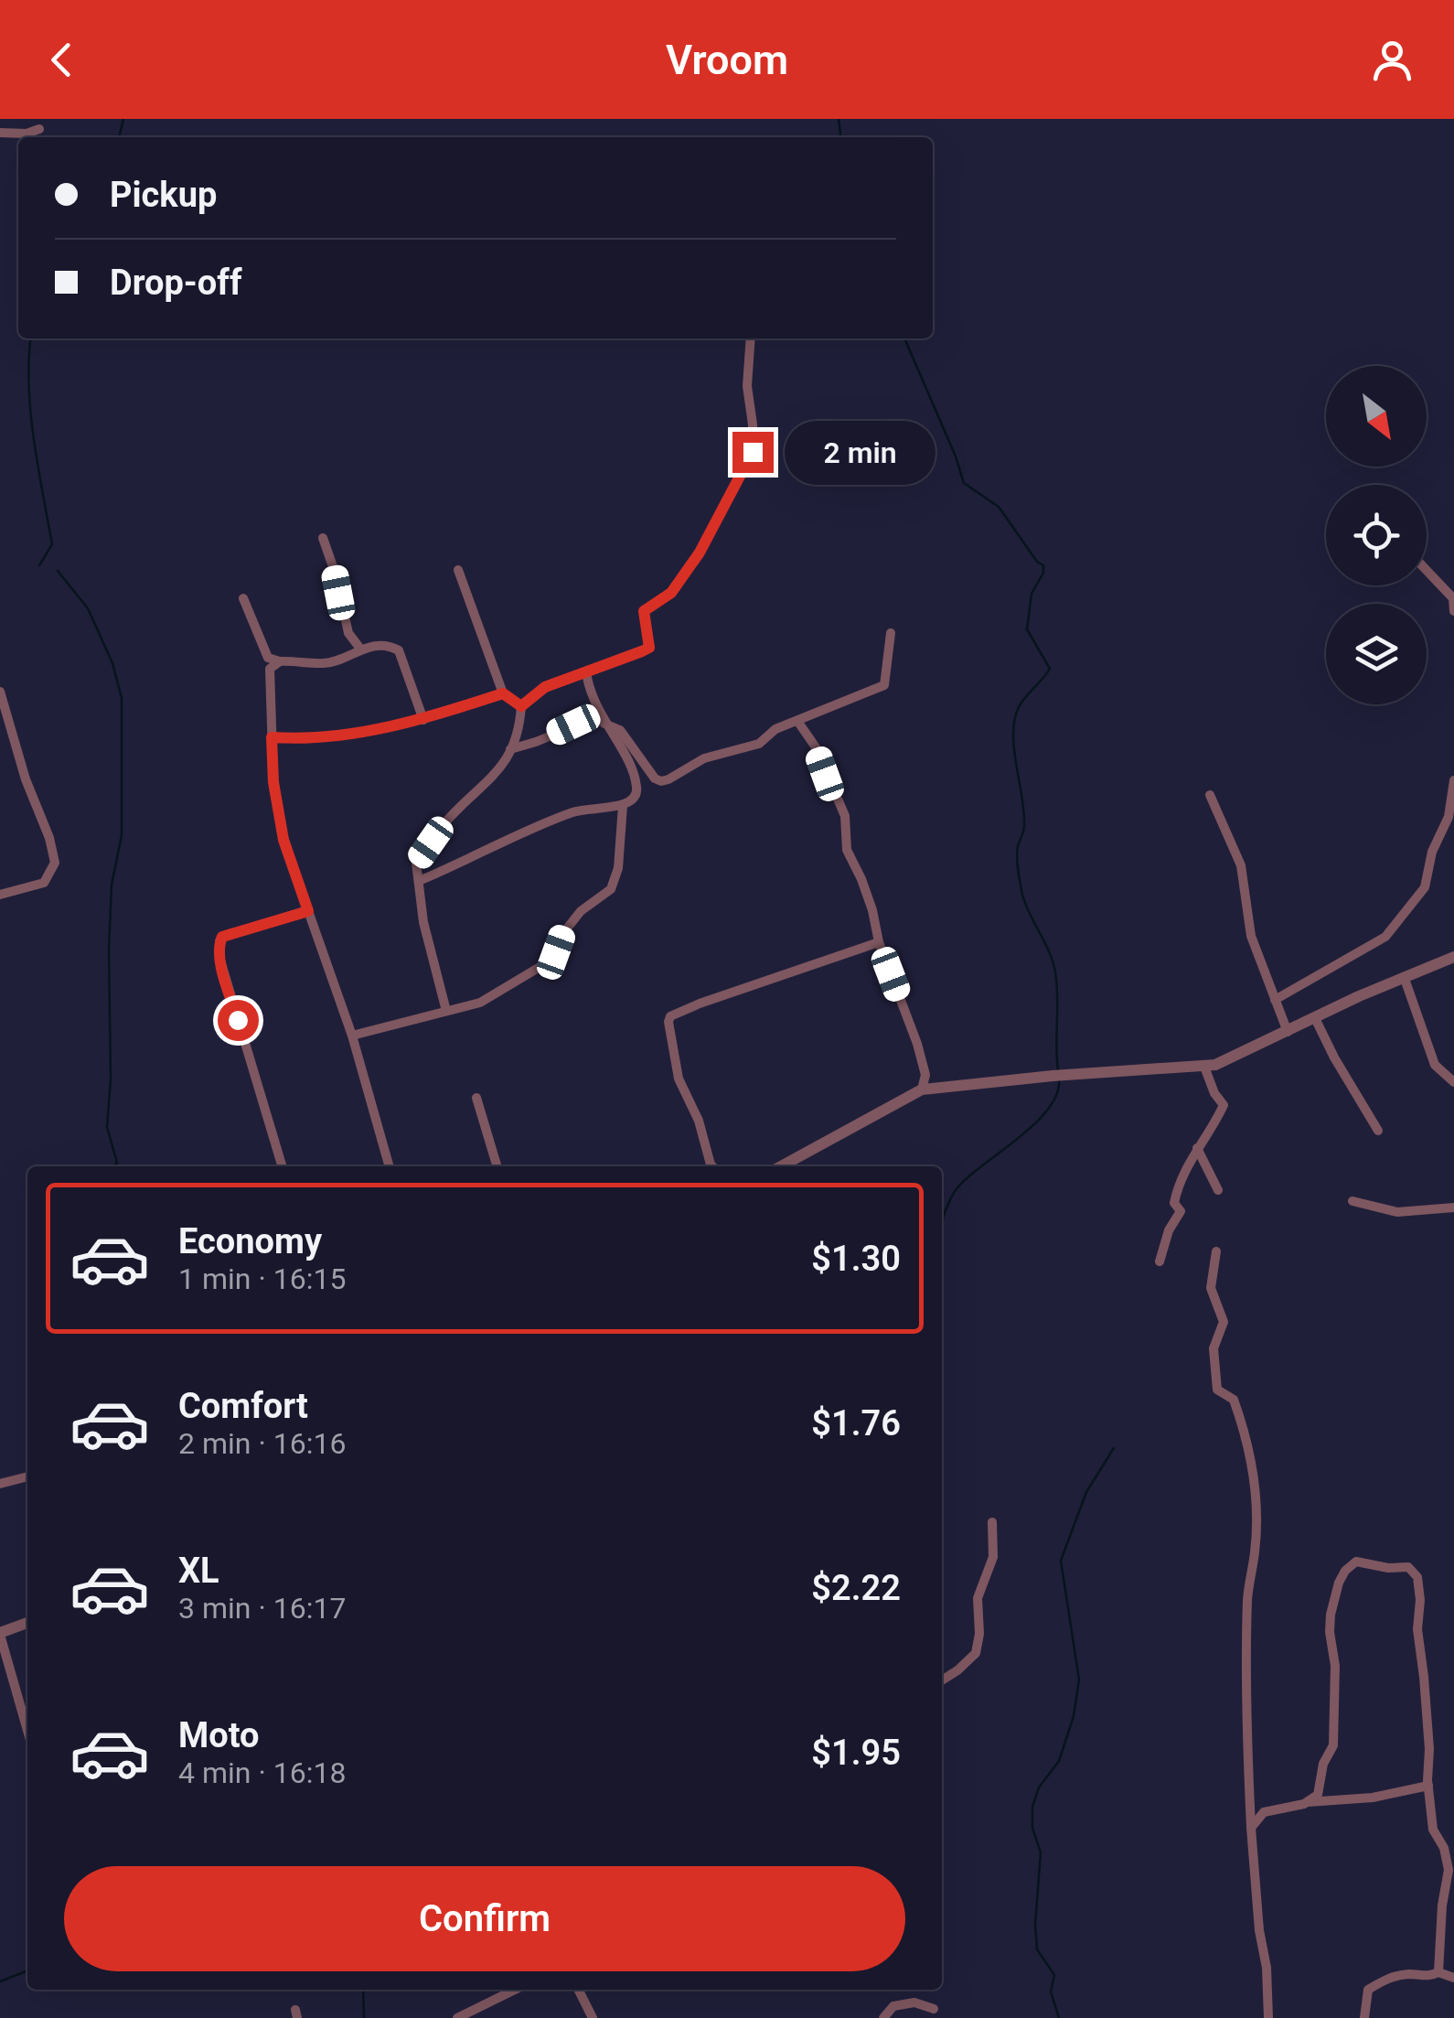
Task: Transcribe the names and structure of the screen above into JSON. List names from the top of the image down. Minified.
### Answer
{"north":"bottom right","page":{"header":"Vroom","banner":["Pickup","Drop-off"],"bubble":"2 min","list":[{"name":"Economy","note":"1 min · 16:15","value":"$1.30"},{"name":"Comfort","note":"2 min · 16:16","value":"$1.76"},{"name":"XL","note":"3 min · 16:17","value":"$2.22"},{"name":"Moto","note":"4 min · 16:18","value":"$1.95"}],"buttons":"Confirm"}}
